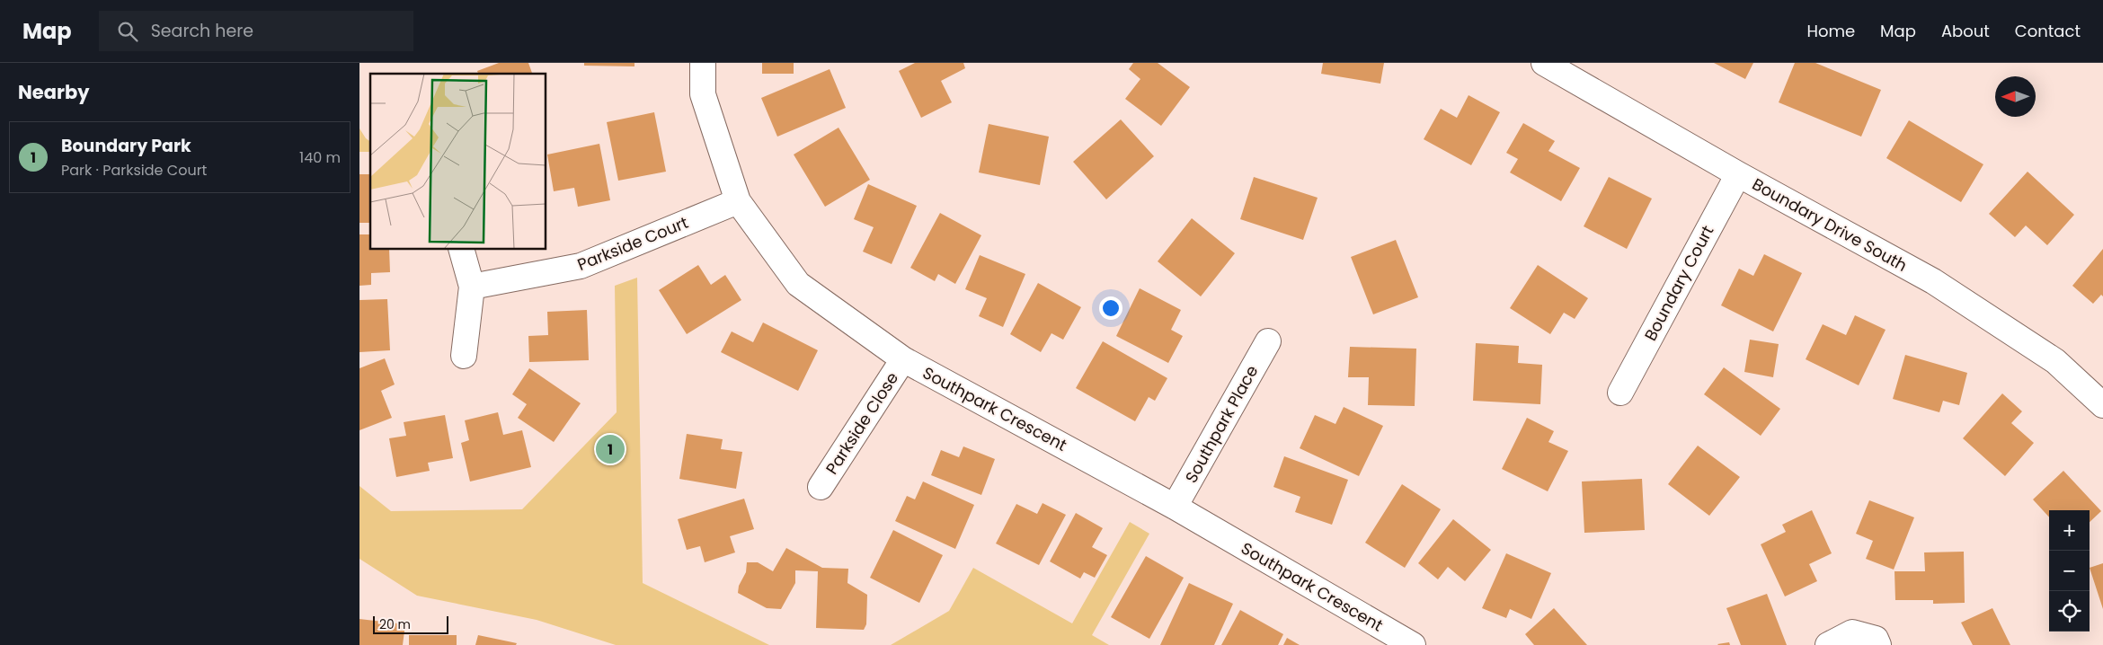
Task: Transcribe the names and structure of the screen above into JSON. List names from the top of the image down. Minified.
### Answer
{"streets":{"street":["Boundary Drive South","Parkside Court","Boundary Court","Southpark Crescent","Parkside Close","Southpark Place"]},"crossings":[["Boundary Drive South","Boundary Court"],["Parkside Court","Southpark Crescent"],["Southpark Crescent","Parkside Close"],["Southpark Crescent","Southpark Place"]],"scale_bar":"20 m","north":"left","page":{"header":"Map","search":"Search here","nav":["Home","Map","About","Contact"],"heading":"Nearby","list":[{"mark":"1","name":"Boundary Park","note":"Park · Parkside Court","value":"140 m"}],"pins":"1","map_buttons":["+","−"],"scale":"20 m"}}
